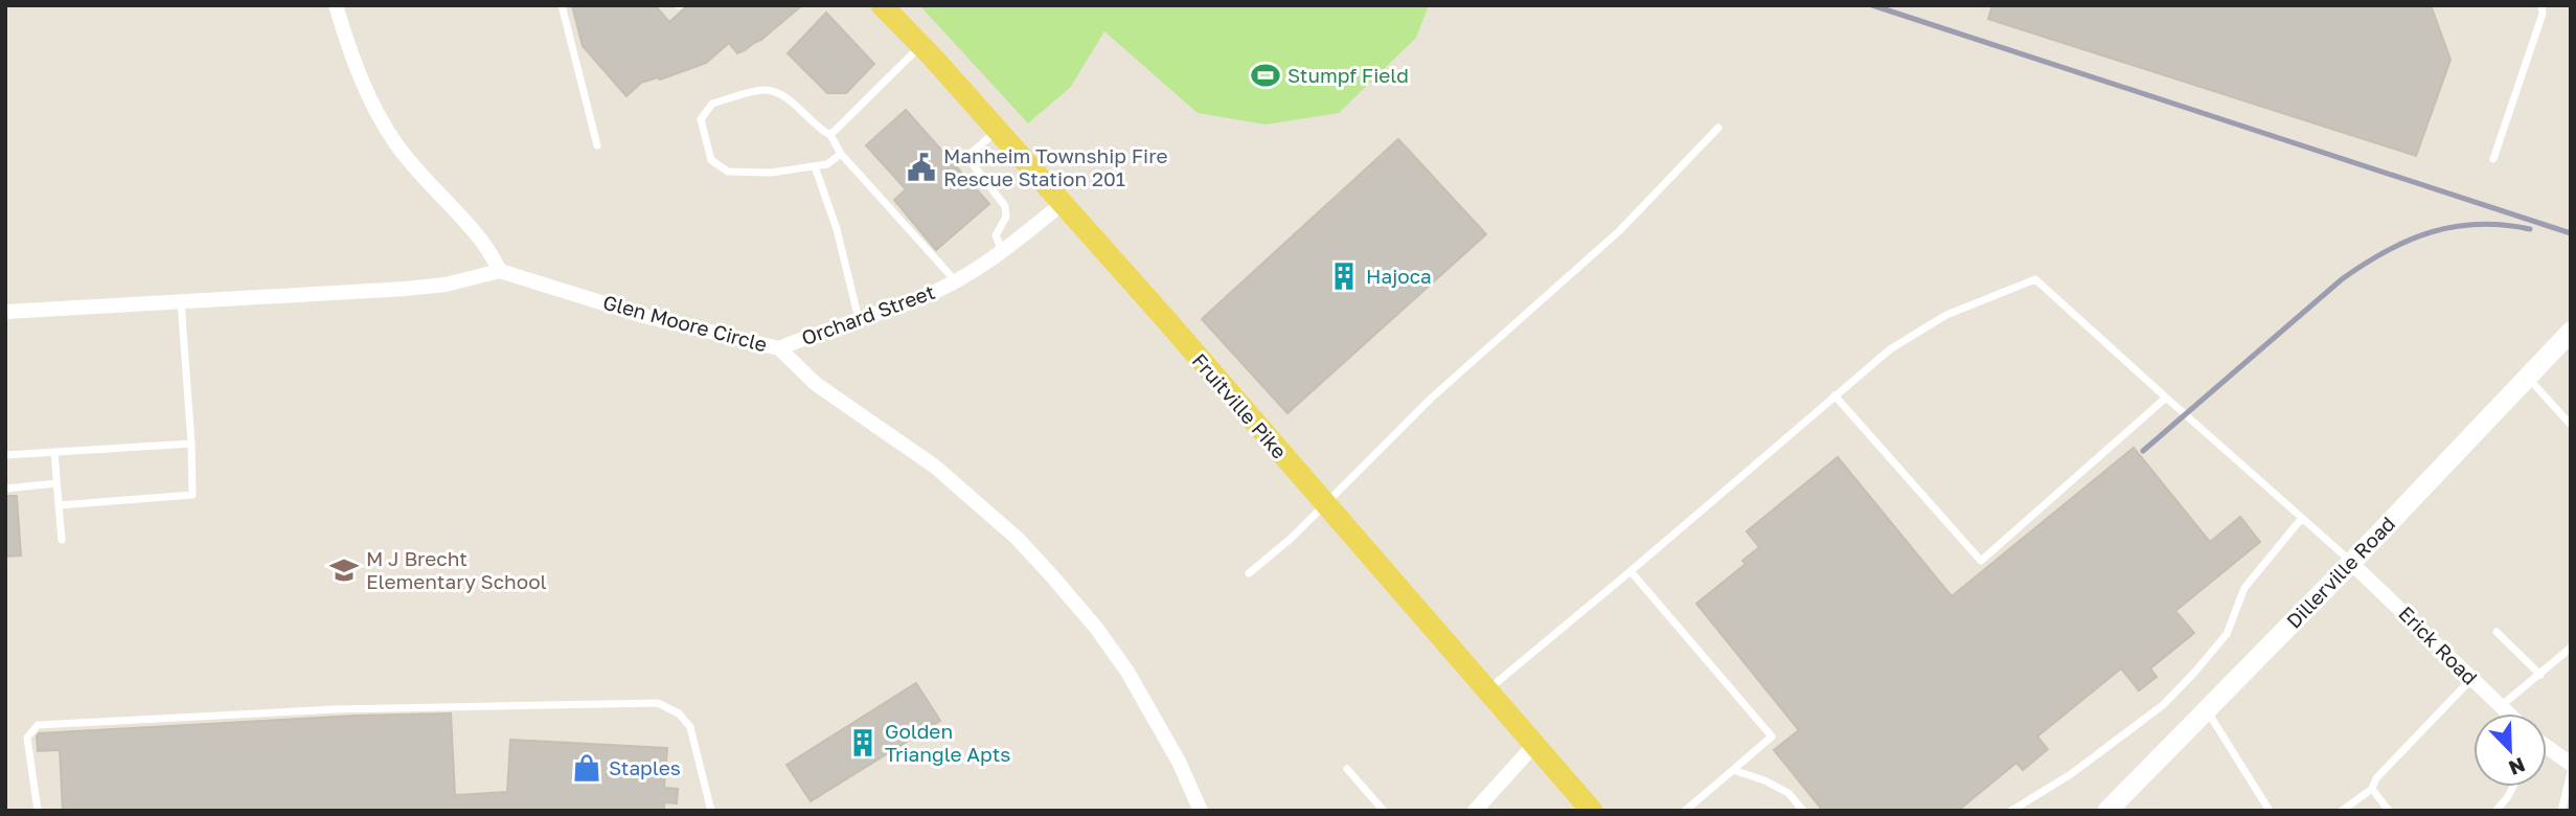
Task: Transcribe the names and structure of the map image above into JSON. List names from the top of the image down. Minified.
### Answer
{"streets":{"main road":["Fruitville Pike","Dillerville Road"],"street":["Orchard Street","Glen Moore Circle","Erick Road"]},"crossings":[["Orchard Street","Glen Moore Circle"],["Orchard Street","Fruitville Pike"],["Dillerville Road","Erick Road"]],"places":{"sports":["Stumpf Field"],"public building":["Manheim Township Fire Rescue Station 201"],"building":["Hajoca","Golden Triangle Apts"],"school or university":["M J Brecht Elementary School"],"shop":["Staples"]},"north":"bottom right"}
